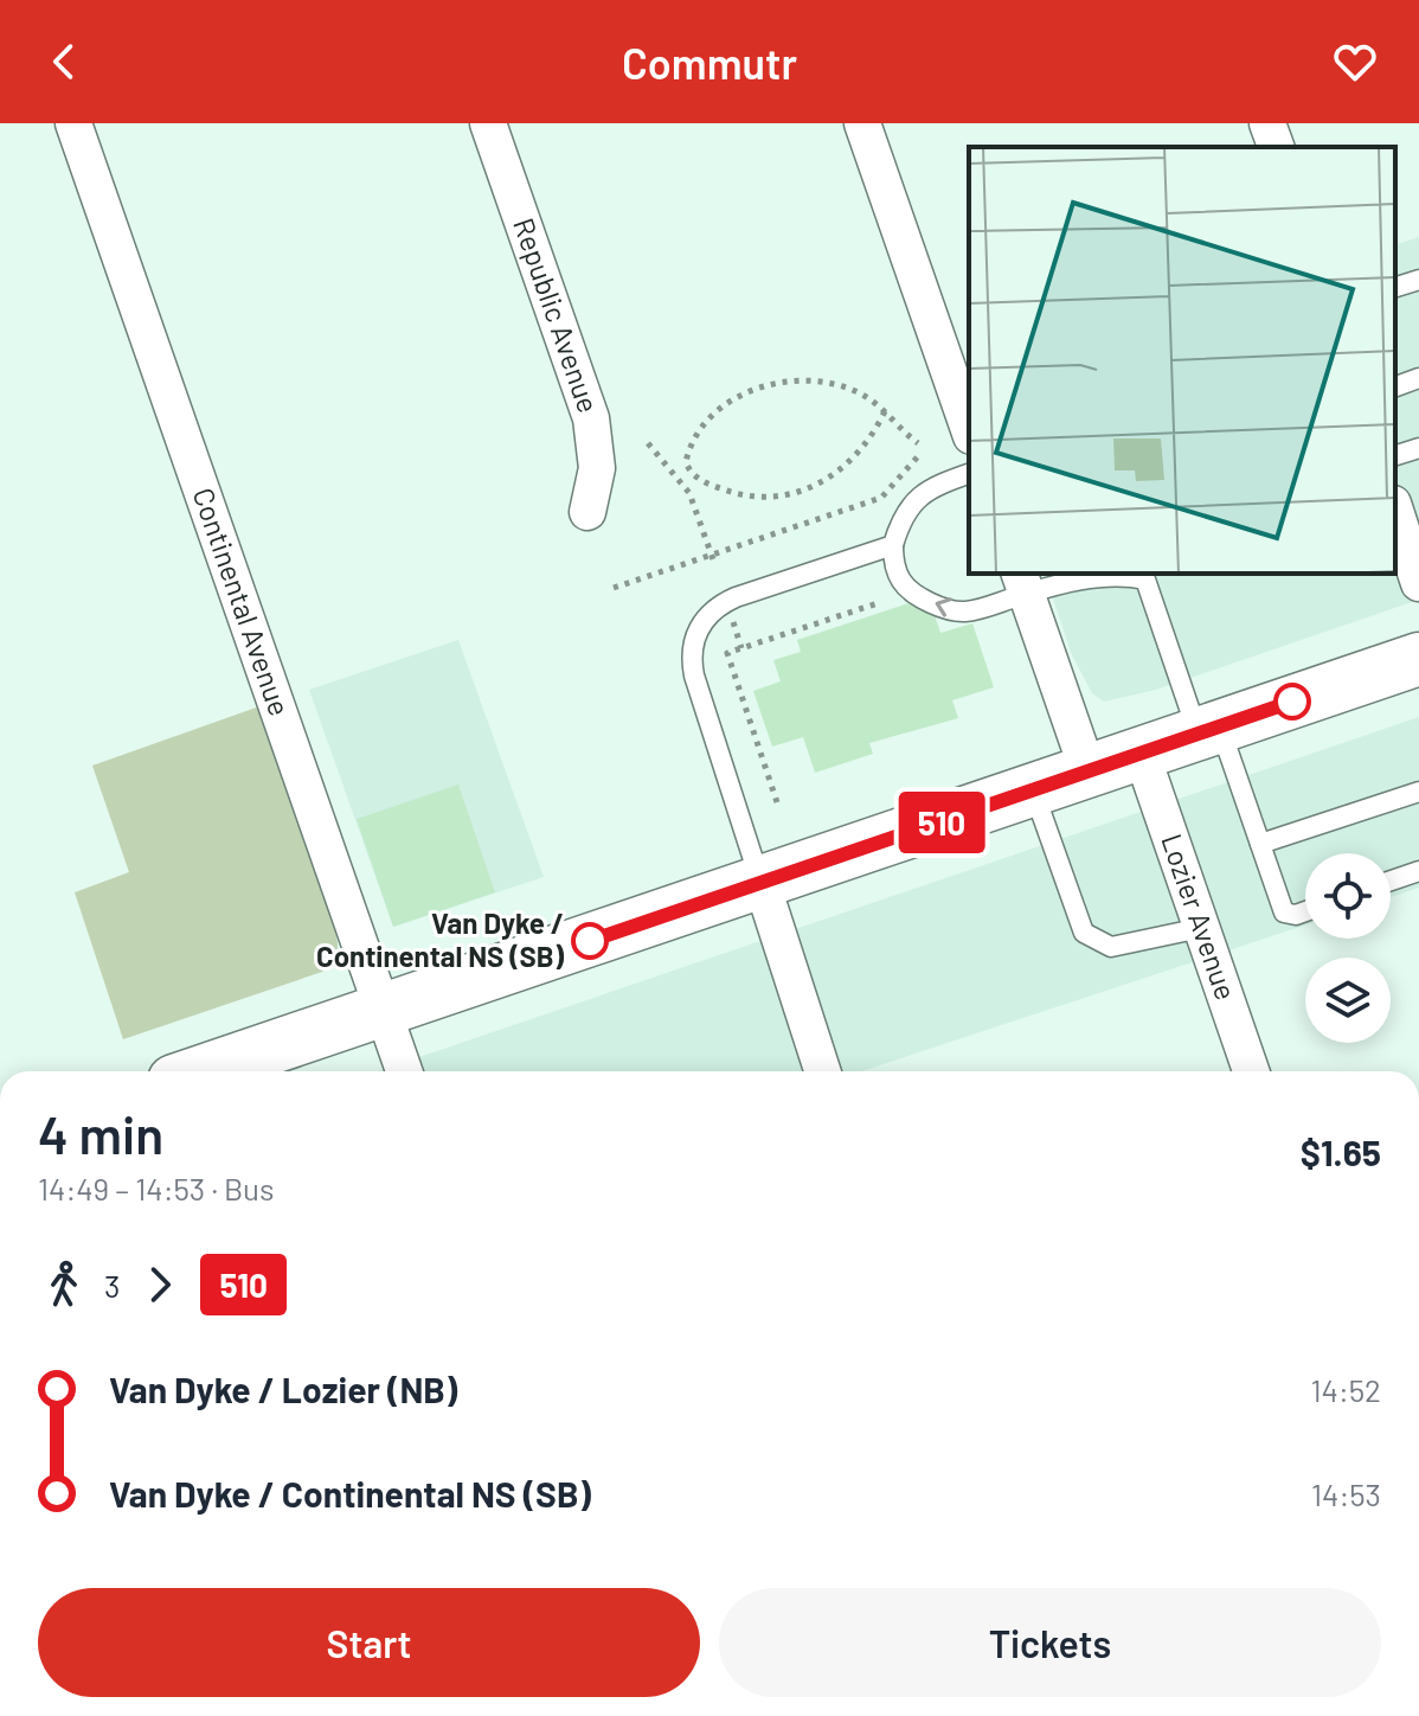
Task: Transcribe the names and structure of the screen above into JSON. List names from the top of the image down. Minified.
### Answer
{"streets":{"street":["Republic Avenue","Continental Avenue","Lozier Avenue"]},"places":["Van Dyke / Continental NS (SB)"],"lines":["bus line 510"],"page":{"header":"Commutr","on_map":"510","heading":["4 min","14:49 – 14:53 · Bus","$1.65"],"legs":["3","510"],"list":[{"name":"Van Dyke / Lozier (NB)","value":"14:52"},{"name":"Van Dyke / Continental NS (SB)","value":"14:53"}],"buttons":["Start","Tickets"]}}
